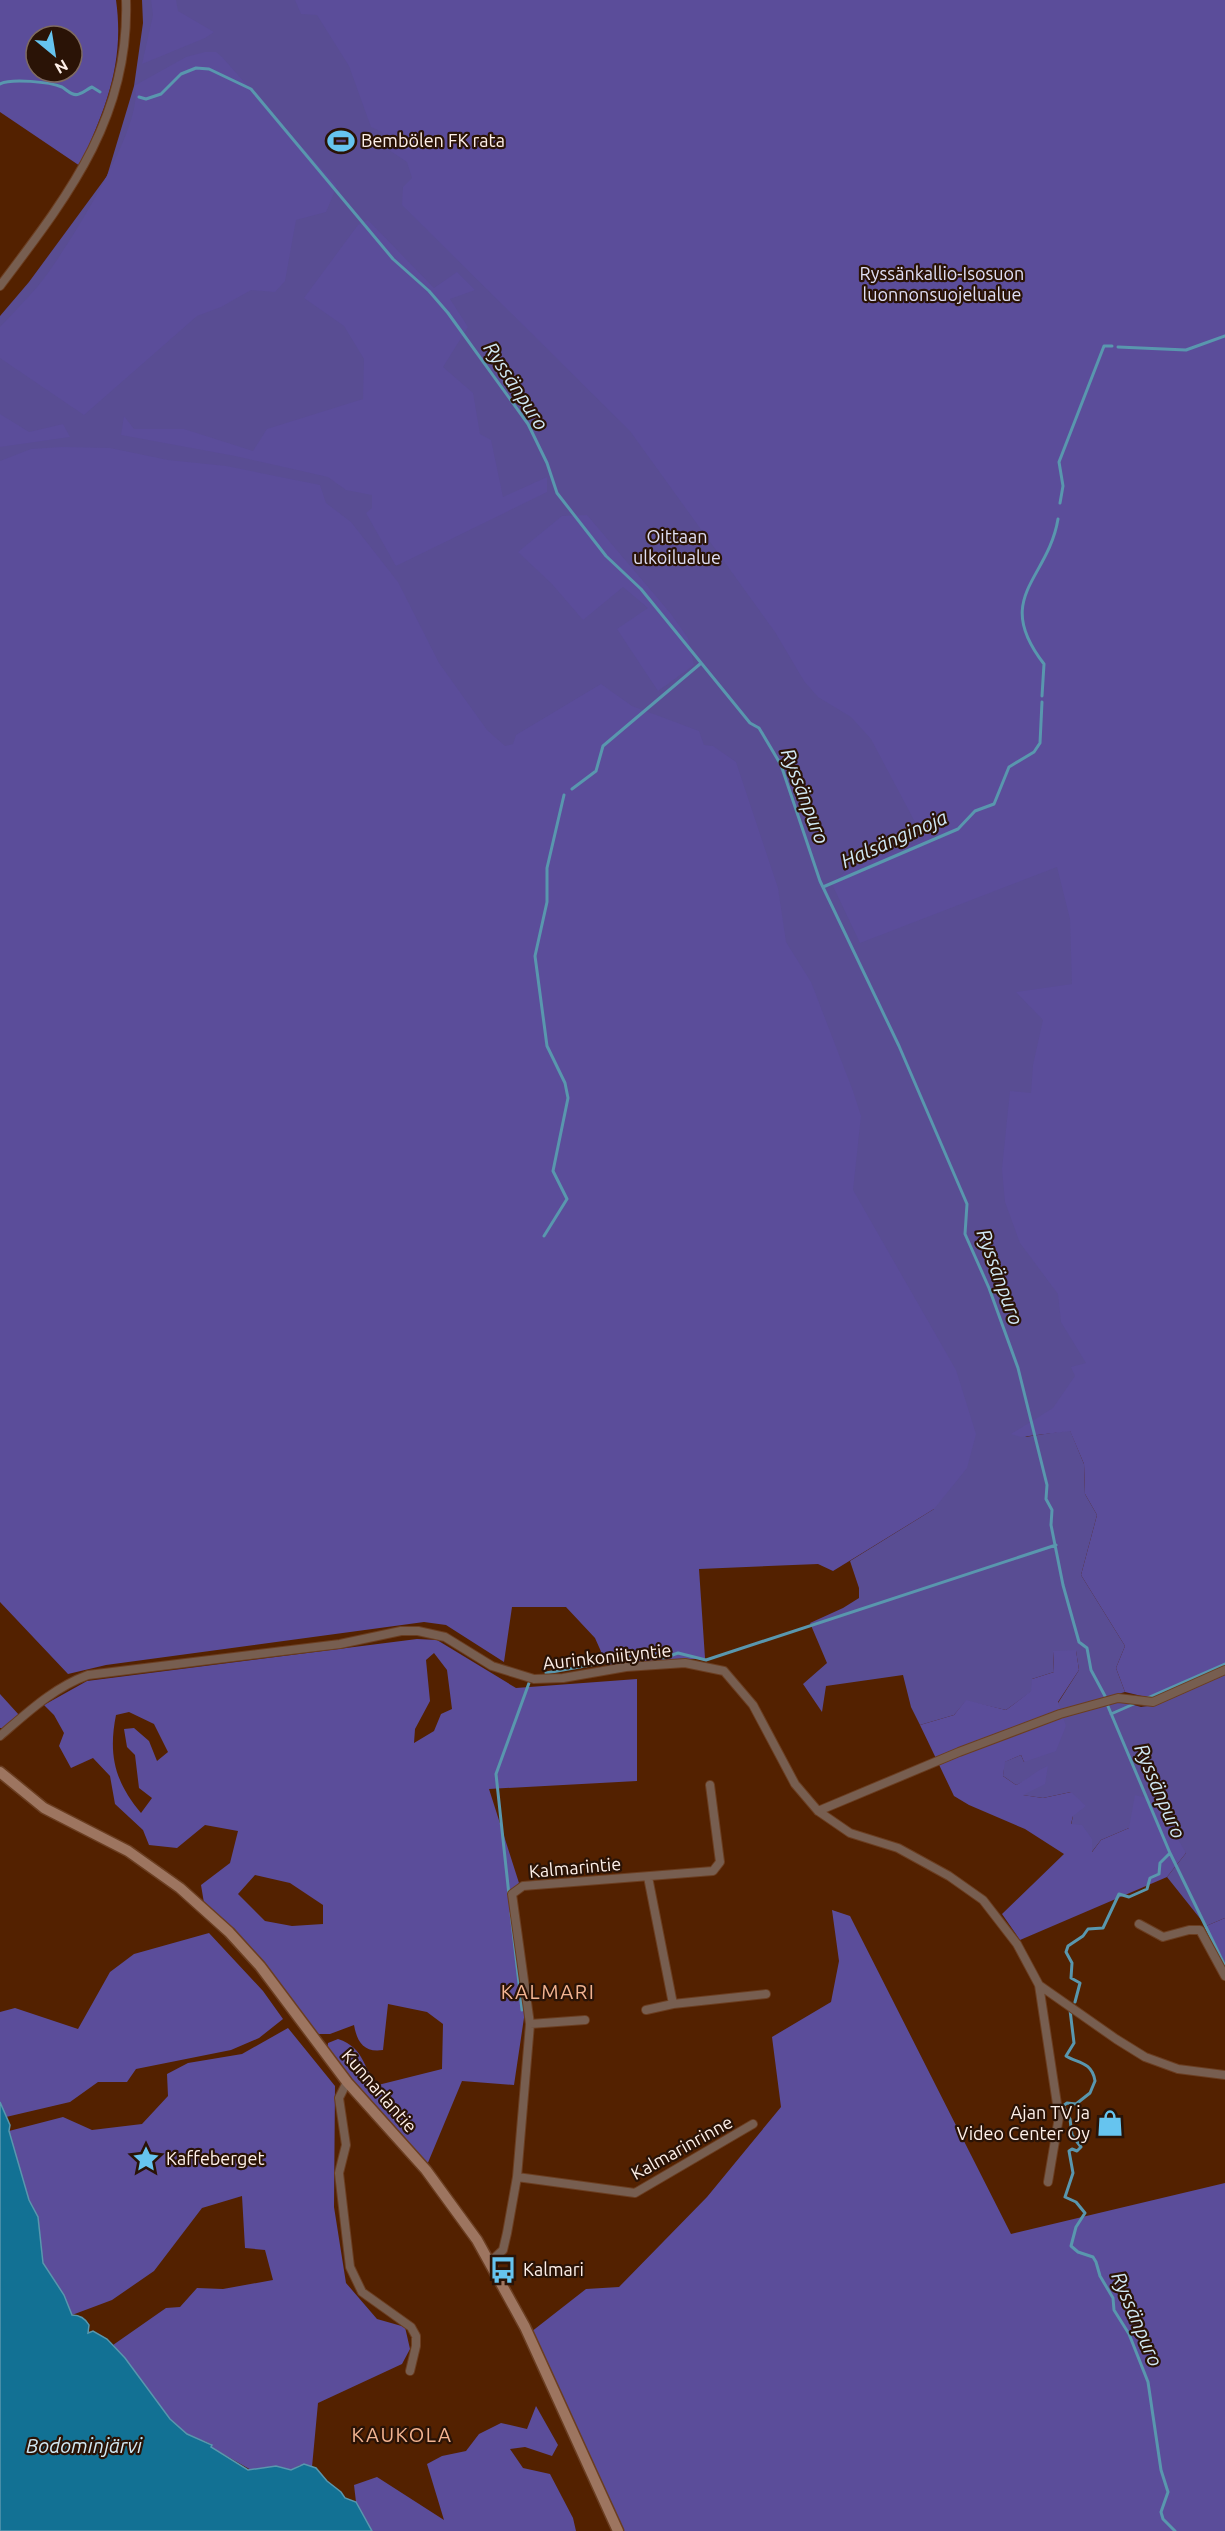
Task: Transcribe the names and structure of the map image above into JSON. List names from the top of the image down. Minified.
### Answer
{"streets":{"main road":["Kunnarlantie"],"street":["Aurinkoniityntie","Kalmarintie","Kalmarinrinne"]},"crossings":[["Kalmarintie","Kunnarlantie"],["Kalmarintie","Kalmarinrinne"]],"districts":["KALMARI","KAUKOLA"],"water":["Ryssänpuro","Halsänginoja","Bodominjärvi"],"parks":["Ryssänkallio-Isosuon luonnonsuojelualue","Oittaan ulkoilualue"],"places":{"sports":["Bembölen FK rata"],"shop":["Ajan TV ja Video Center Oy"],"place":["Kaffeberget"],"bus stop":["Kalmari"]},"north":"bottom right"}
